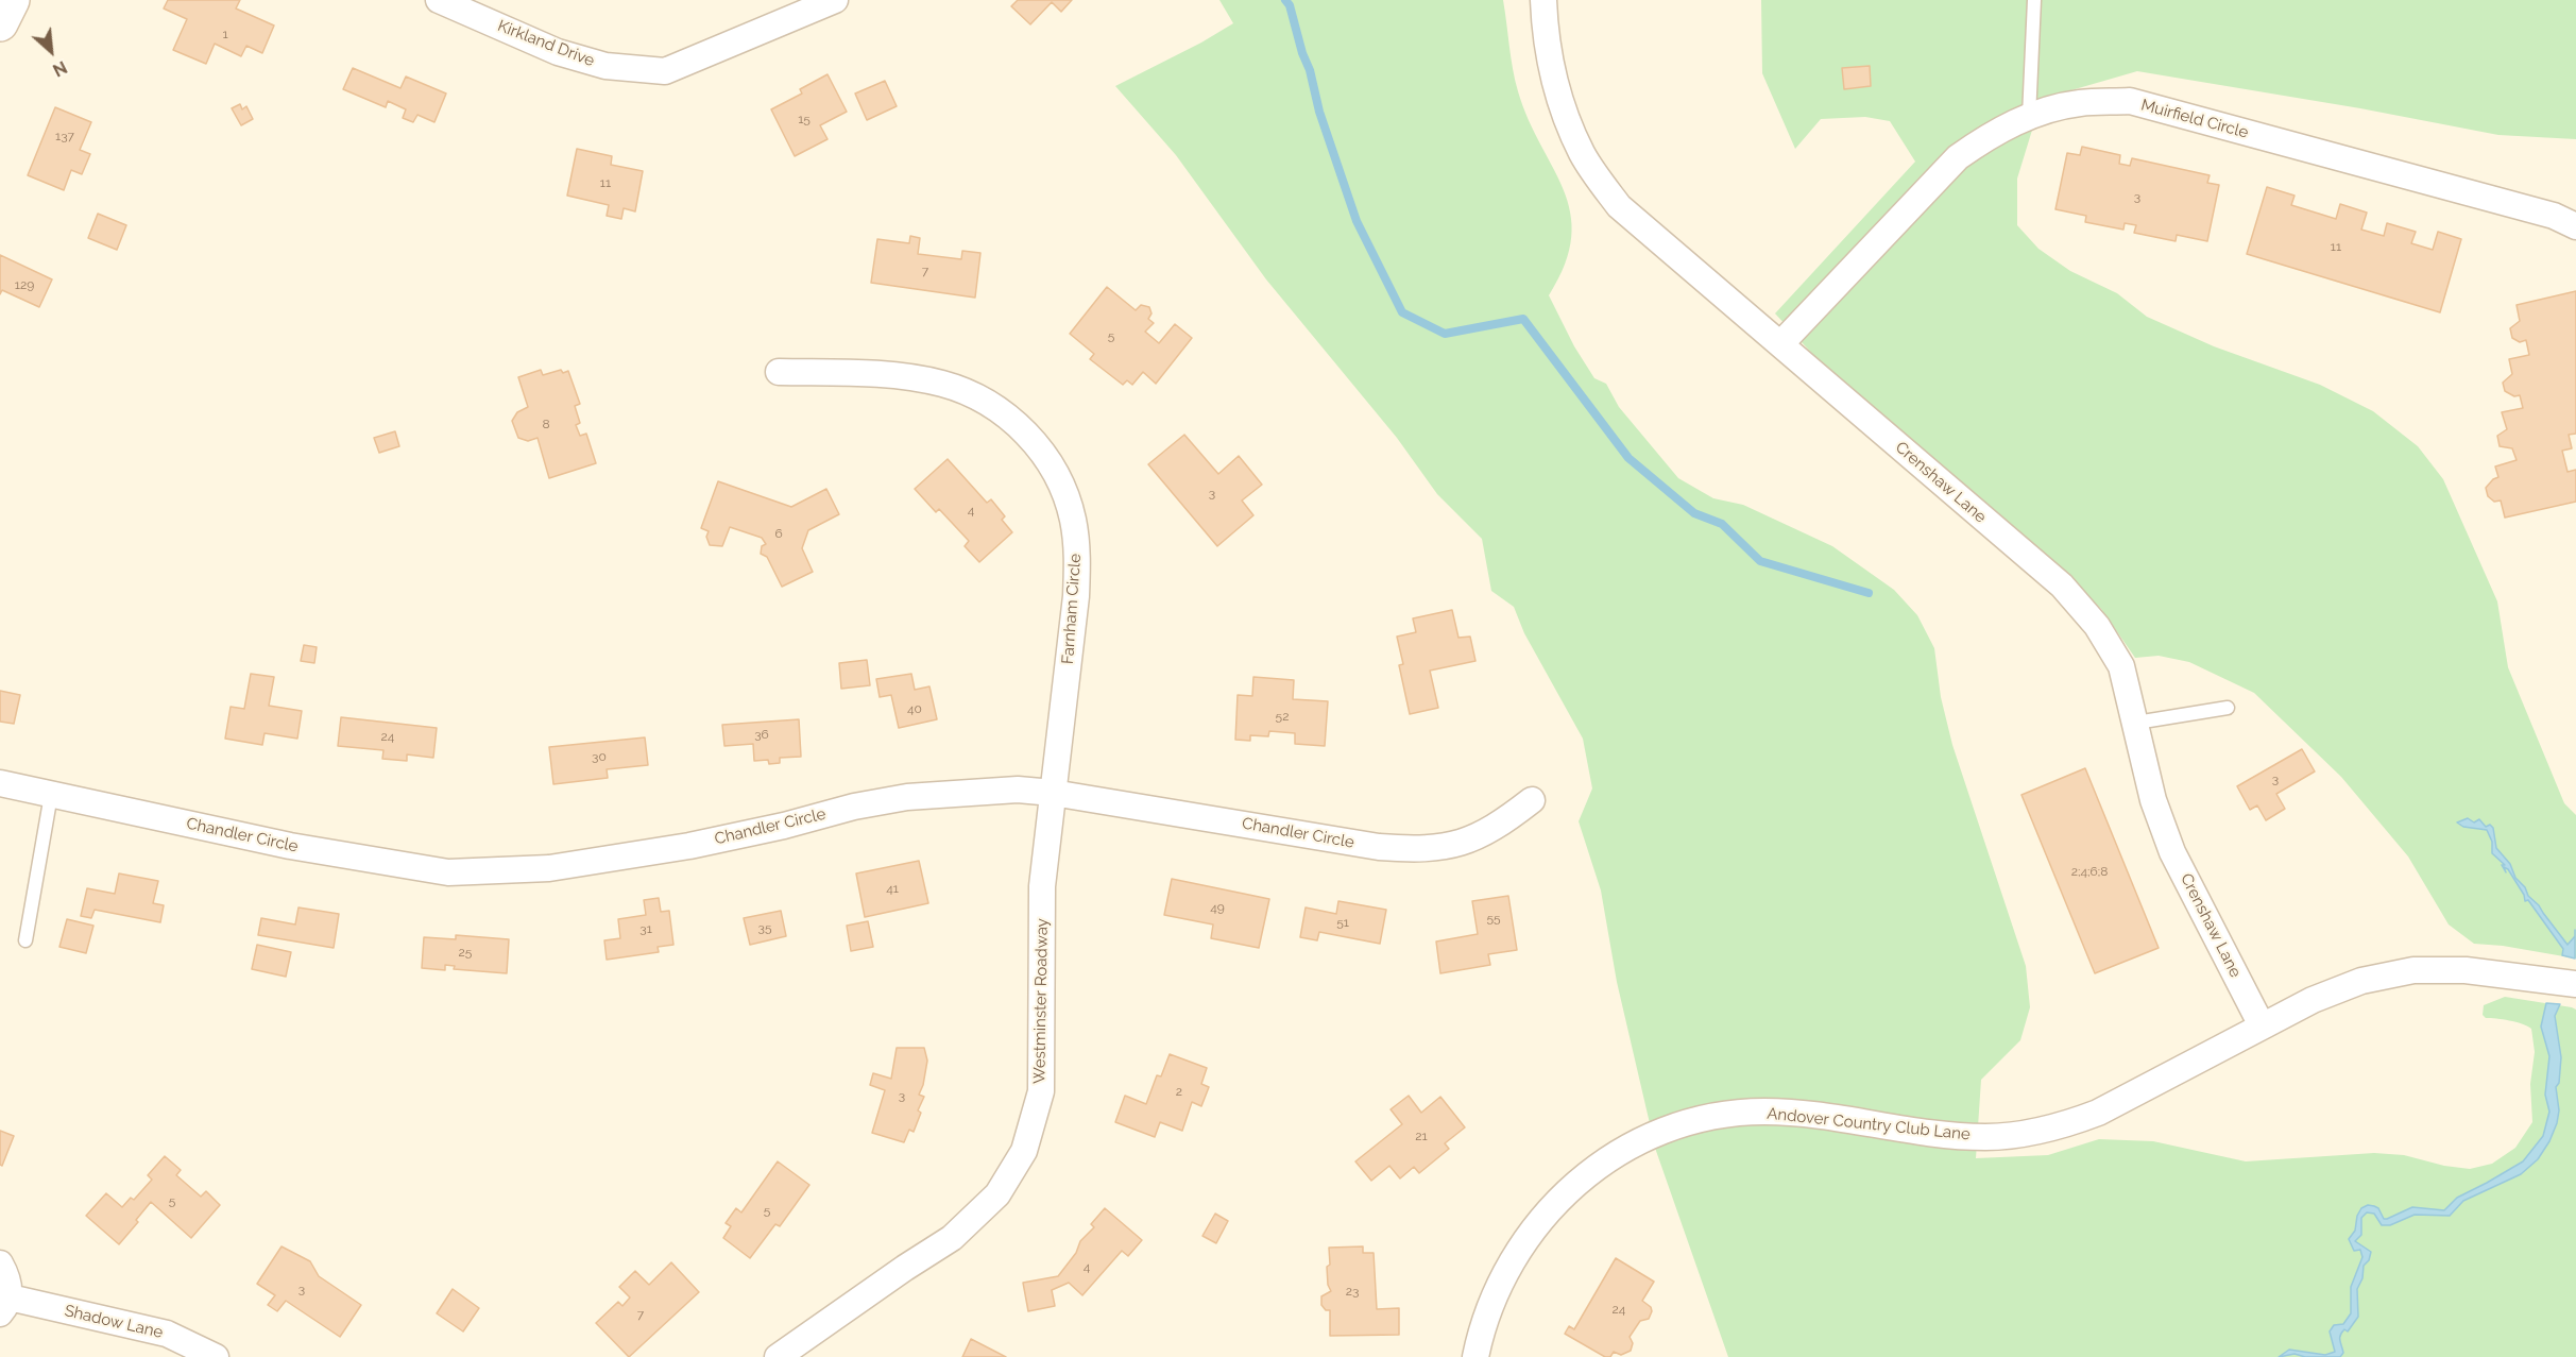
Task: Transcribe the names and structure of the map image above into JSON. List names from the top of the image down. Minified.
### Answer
{"streets":{"street":["Kirkland Drive","Muirfield Circle","Crenshaw Lane","Farnham Circle","Chandler Circle","Westminster Roadway","Andover Country Club Lane","Shadow Lane"]},"crossings":[["Muirfield Circle","Crenshaw Lane"],["Crenshaw Lane","Andover Country Club Lane"],["Farnham Circle","Chandler Circle"],["Farnham Circle","Westminster Roadway"],["Chandler Circle","Westminster Roadway"]],"house_numbers":["1","15","137","11","3","11","7","129","5","8","3","4","6","40","52","36","24","30","3","2;4;6;8","41","49","55","51","35","31","25","2","3","21","5","5","4","3","23","24","7"],"north":"bottom right"}
